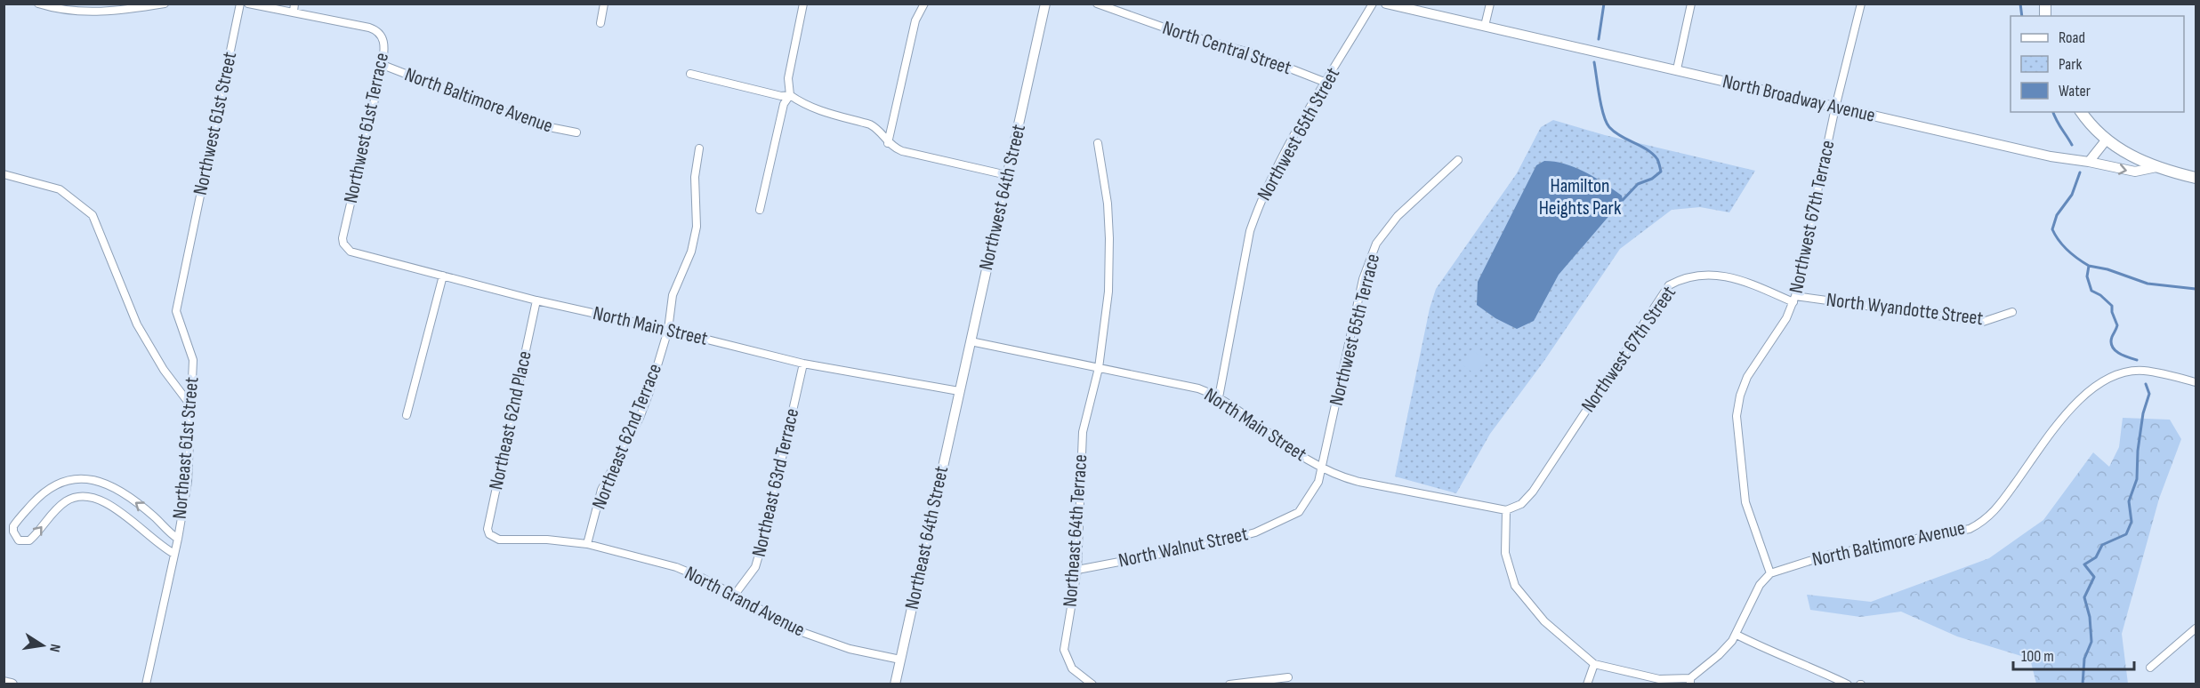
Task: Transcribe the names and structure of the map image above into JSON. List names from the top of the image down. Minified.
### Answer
{"streets":{"street":["North Central Street","North Broadway Avenue","North Baltimore Avenue","Northwest 61st Street","Northwest 61st Terrace","Northwest 65th Street","Northwest 64th Street","Northwest 67th Terrace","North Wyandotte Street","North Main Street","Northwest 65th Terrace","Northwest 67th Street","Northeast 62nd Place","Northeast 62nd Terrace","Northeast 61st Street","Northeast 63rd Terrace","Northeast 64th Terrace","Northeast 64th Street","North Walnut Street","North Grand Avenue"]},"crossings":[["North Central Street","Northwest 65th Street"],["North Broadway Avenue","Northwest 67th Terrace"],["North Baltimore Avenue","Northwest 61st Terrace"],["North Baltimore Avenue","Northwest 67th Terrace"],["Northwest 61st Street","Northeast 61st Street"],["Northwest 61st Terrace","North Main Street"],["Northwest 65th Street","North Main Street"],["Northwest 64th Street","North Main Street"],["Northwest 64th Street","Northeast 64th Street"],["Northwest 67th Terrace","North Wyandotte Street"],["Northwest 67th Terrace","Northwest 67th Street"],["North Wyandotte Street","Northwest 67th Street"],["North Main Street","Northwest 65th Terrace"],["North Main Street","Northwest 67th Street"],["North Main Street","Northeast 62nd Place"],["North Main Street","Northeast 62nd Terrace"],["North Main Street","Northeast 63rd Terrace"],["North Main Street","Northeast 64th Terrace"],["North Main Street","Northeast 64th Street"],["North Main Street","North Walnut Street"],["Northwest 65th Terrace","North Walnut Street"],["Northeast 62nd Place","North Grand Avenue"],["Northeast 62nd Terrace","North Grand Avenue"],["Northeast 63rd Terrace","North Grand Avenue"],["Northeast 64th Terrace","North Walnut Street"],["Northeast 64th Street","North Grand Avenue"]],"parks":["Hamilton Heights Park"],"legend":["Road","Park","Water"],"scale_bar":"100 m","north":"right"}
